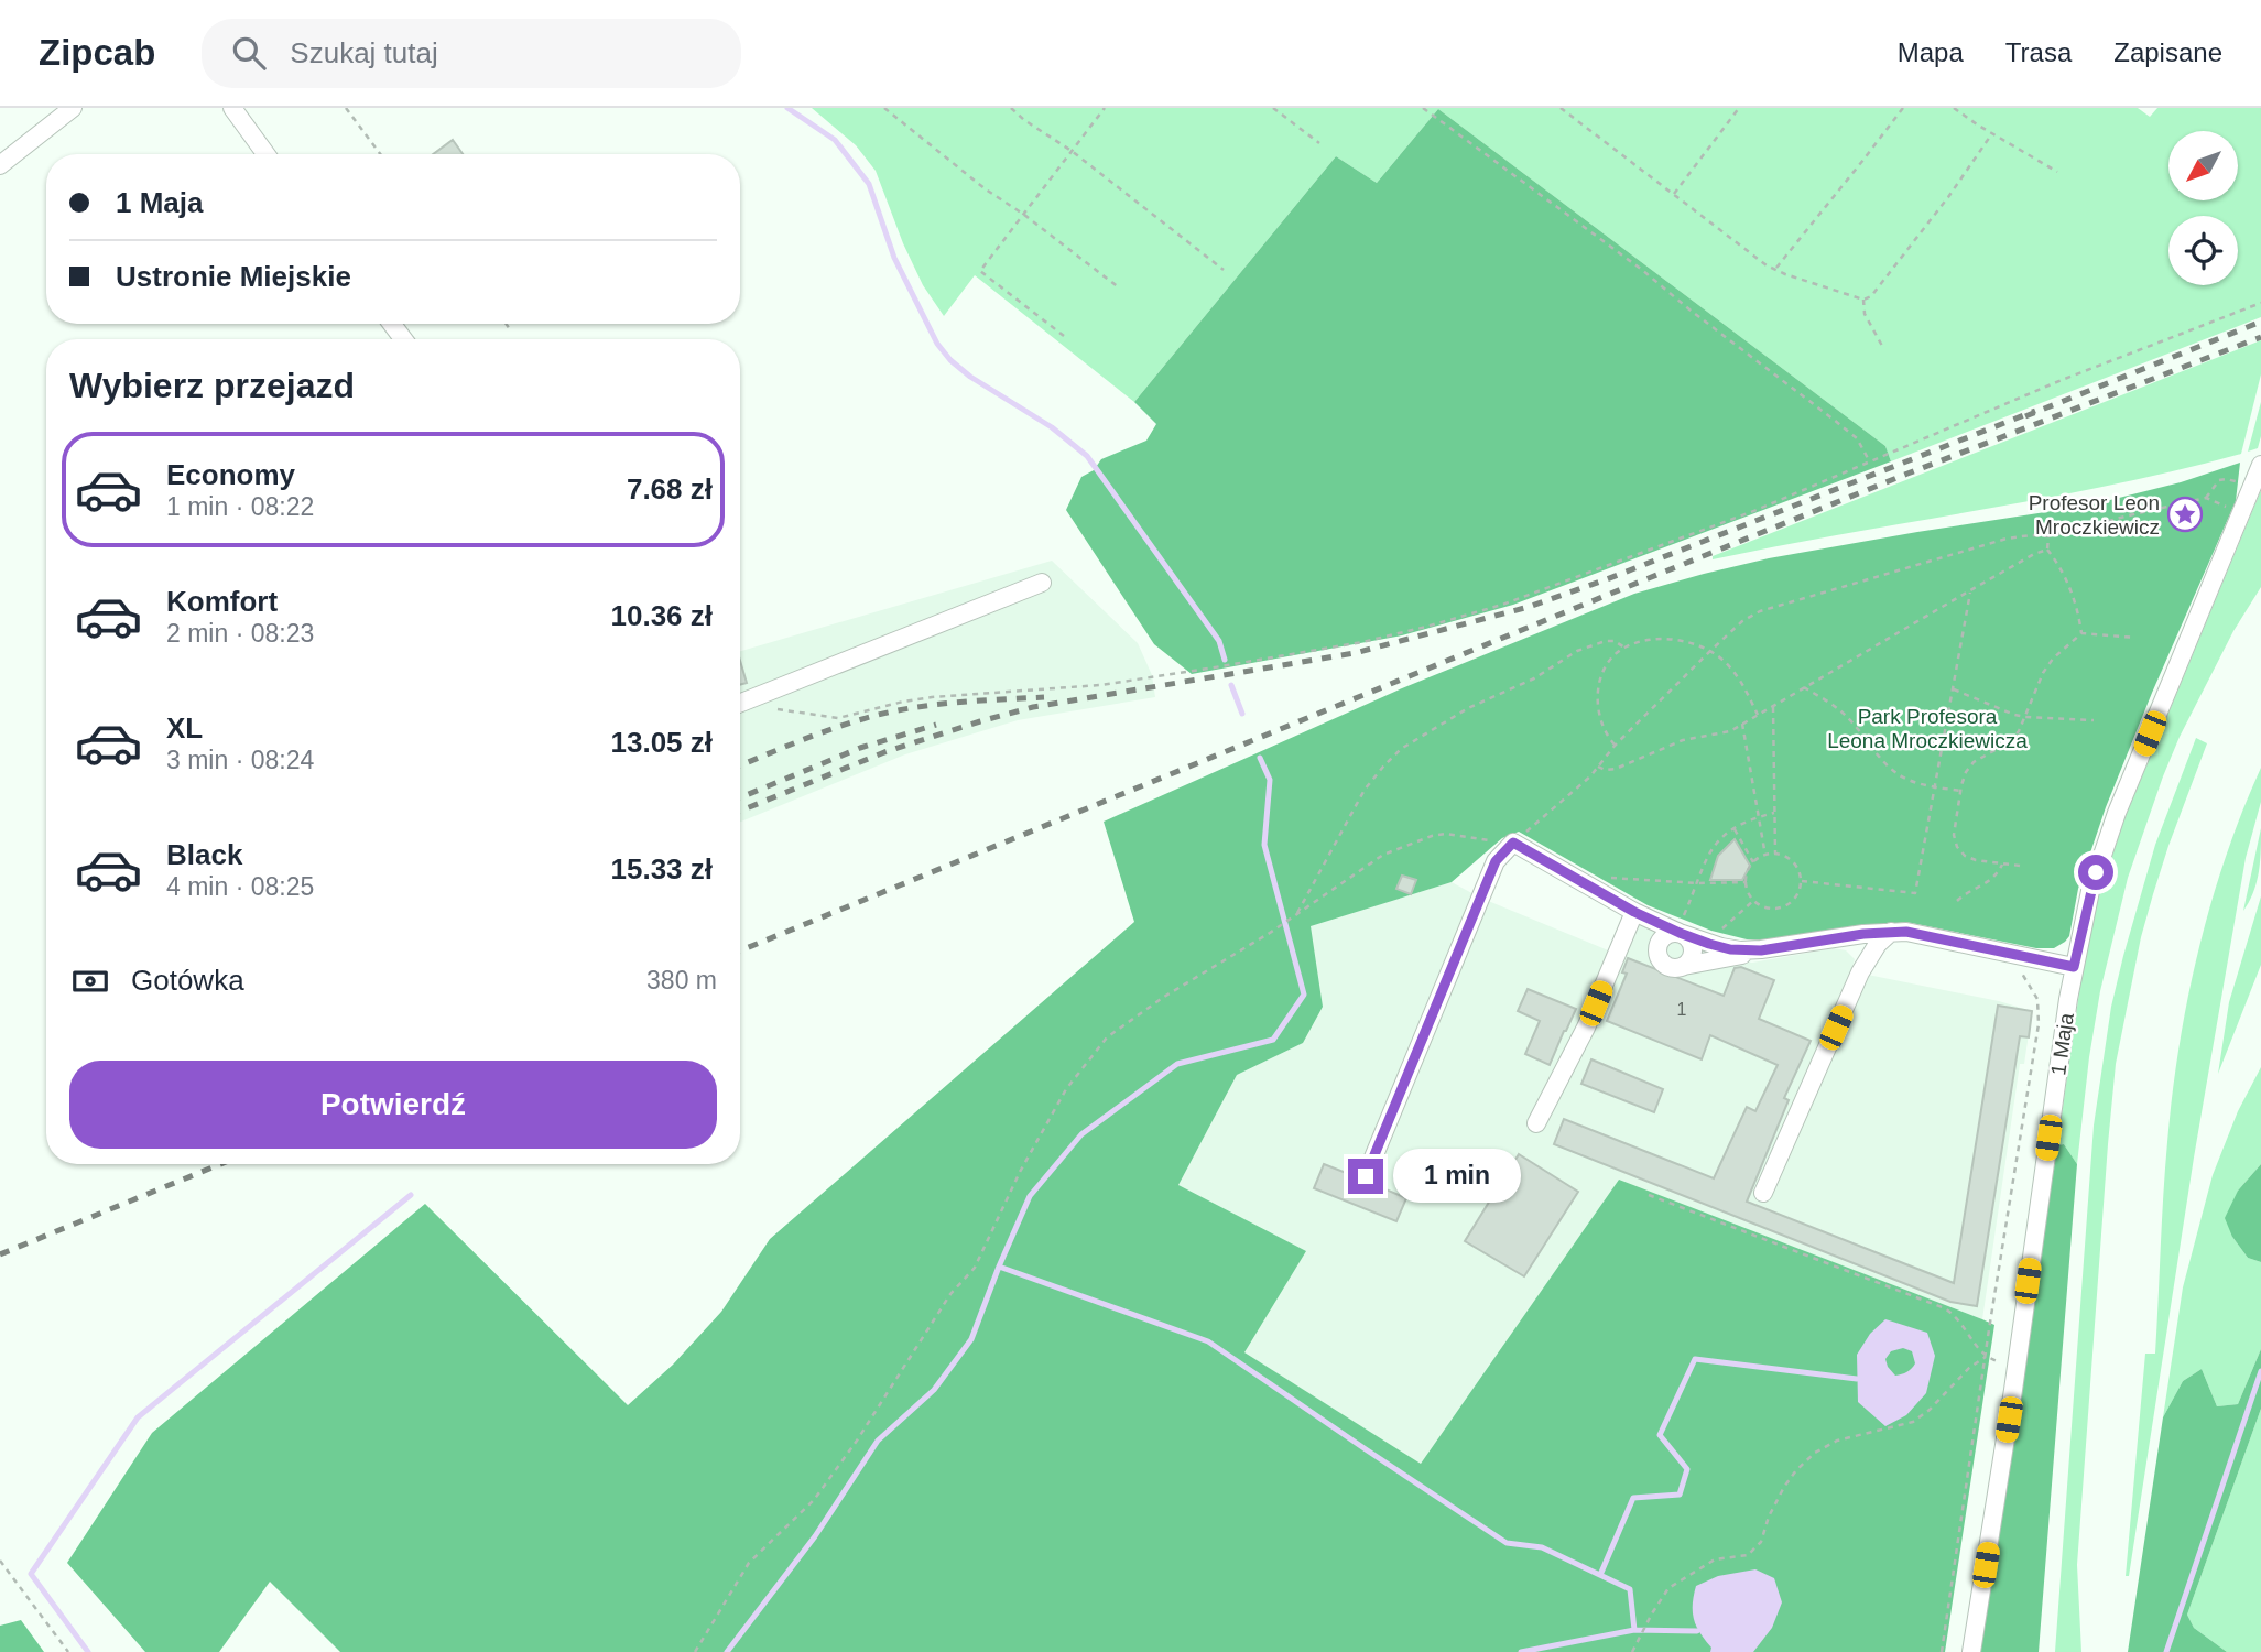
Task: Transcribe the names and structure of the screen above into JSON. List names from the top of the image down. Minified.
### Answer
{"streets":{"street":["1 Maja"]},"parks":["Park Profesora Leona Mroczkiewicza"],"places":{"place":["Profesor Leon Mroczkiewicz"]},"house_numbers":["1"],"north":"bottom left","page":{"header":"Zipcab","search":"Szukaj tutaj","nav":["Mapa","Trasa","Zapisane"],"banner":["1 Maja","Ustronie Miejskie"],"heading":"Wybierz przejazd","list":[{"name":"Economy","note":"1 min · 08:22","value":"7.68 zł"},{"name":"Komfort","note":"2 min · 08:23","value":"10.36 zł"},{"name":"XL","note":"3 min · 08:24","value":"13.05 zł"},{"name":"Black","note":"4 min · 08:25","value":"15.33 zł"}],"pay":["Gotówka","380 m"],"buttons":"Potwierdź","bubble":"1 min"}}
